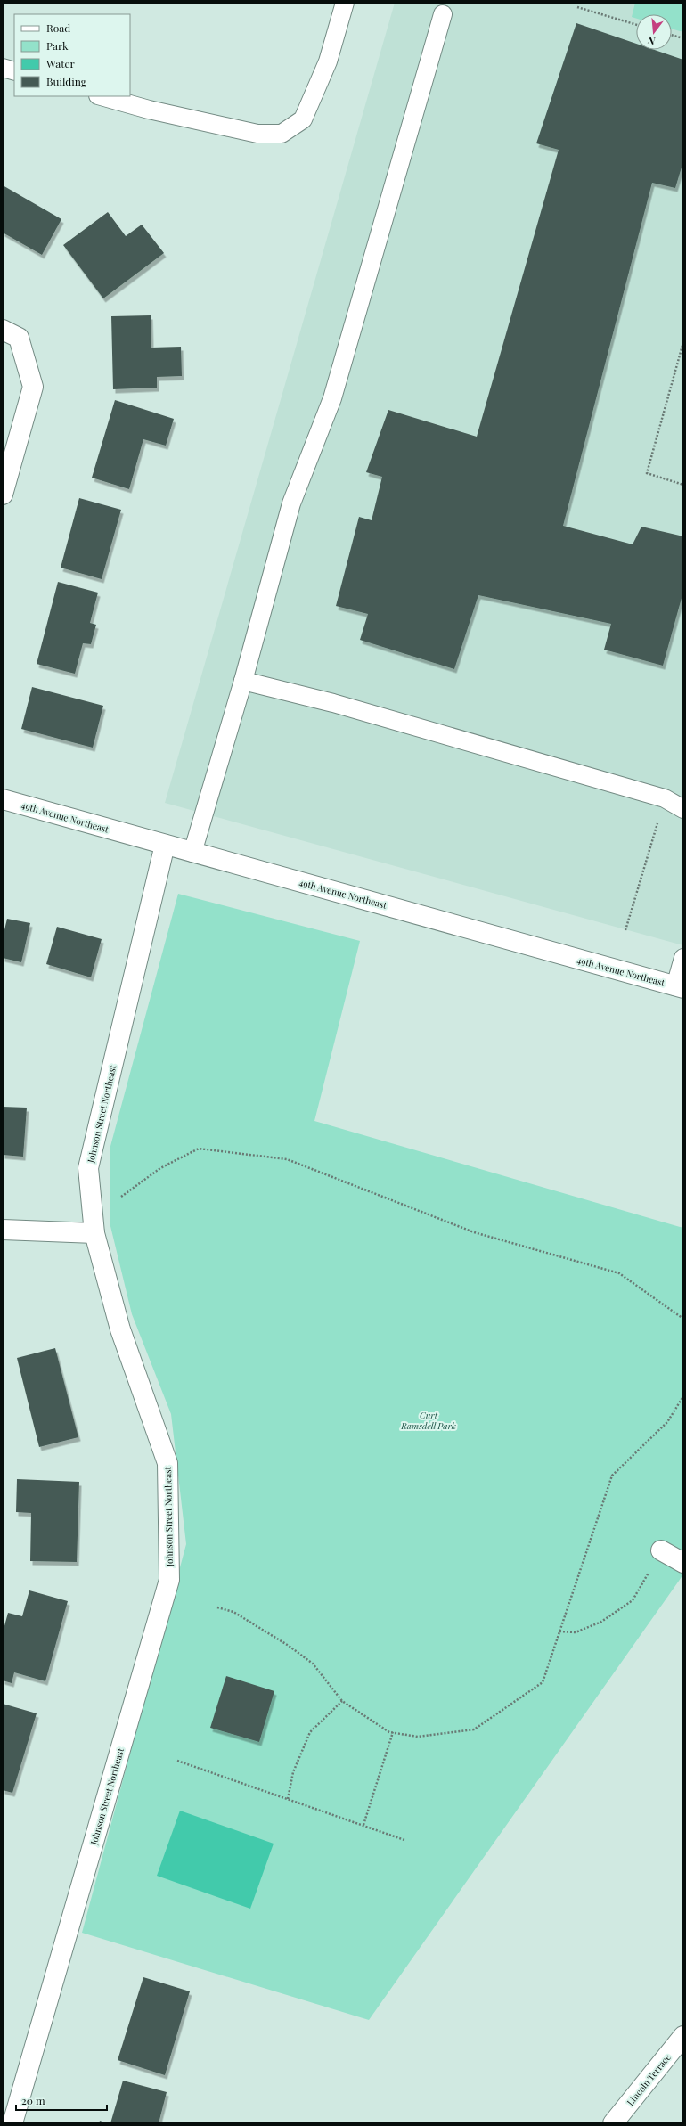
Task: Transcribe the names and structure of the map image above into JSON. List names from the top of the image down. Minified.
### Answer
{"streets":{"street":["49th Avenue Northeast","Johnson Street Northeast","Lincoln Terrace"]},"crossings":[["49th Avenue Northeast","Johnson Street Northeast"]],"parks":["Curt Ramsdell Park"],"legend":["Road","Park","Water","Building"],"scale_bar":"20 m","north":"bottom"}
